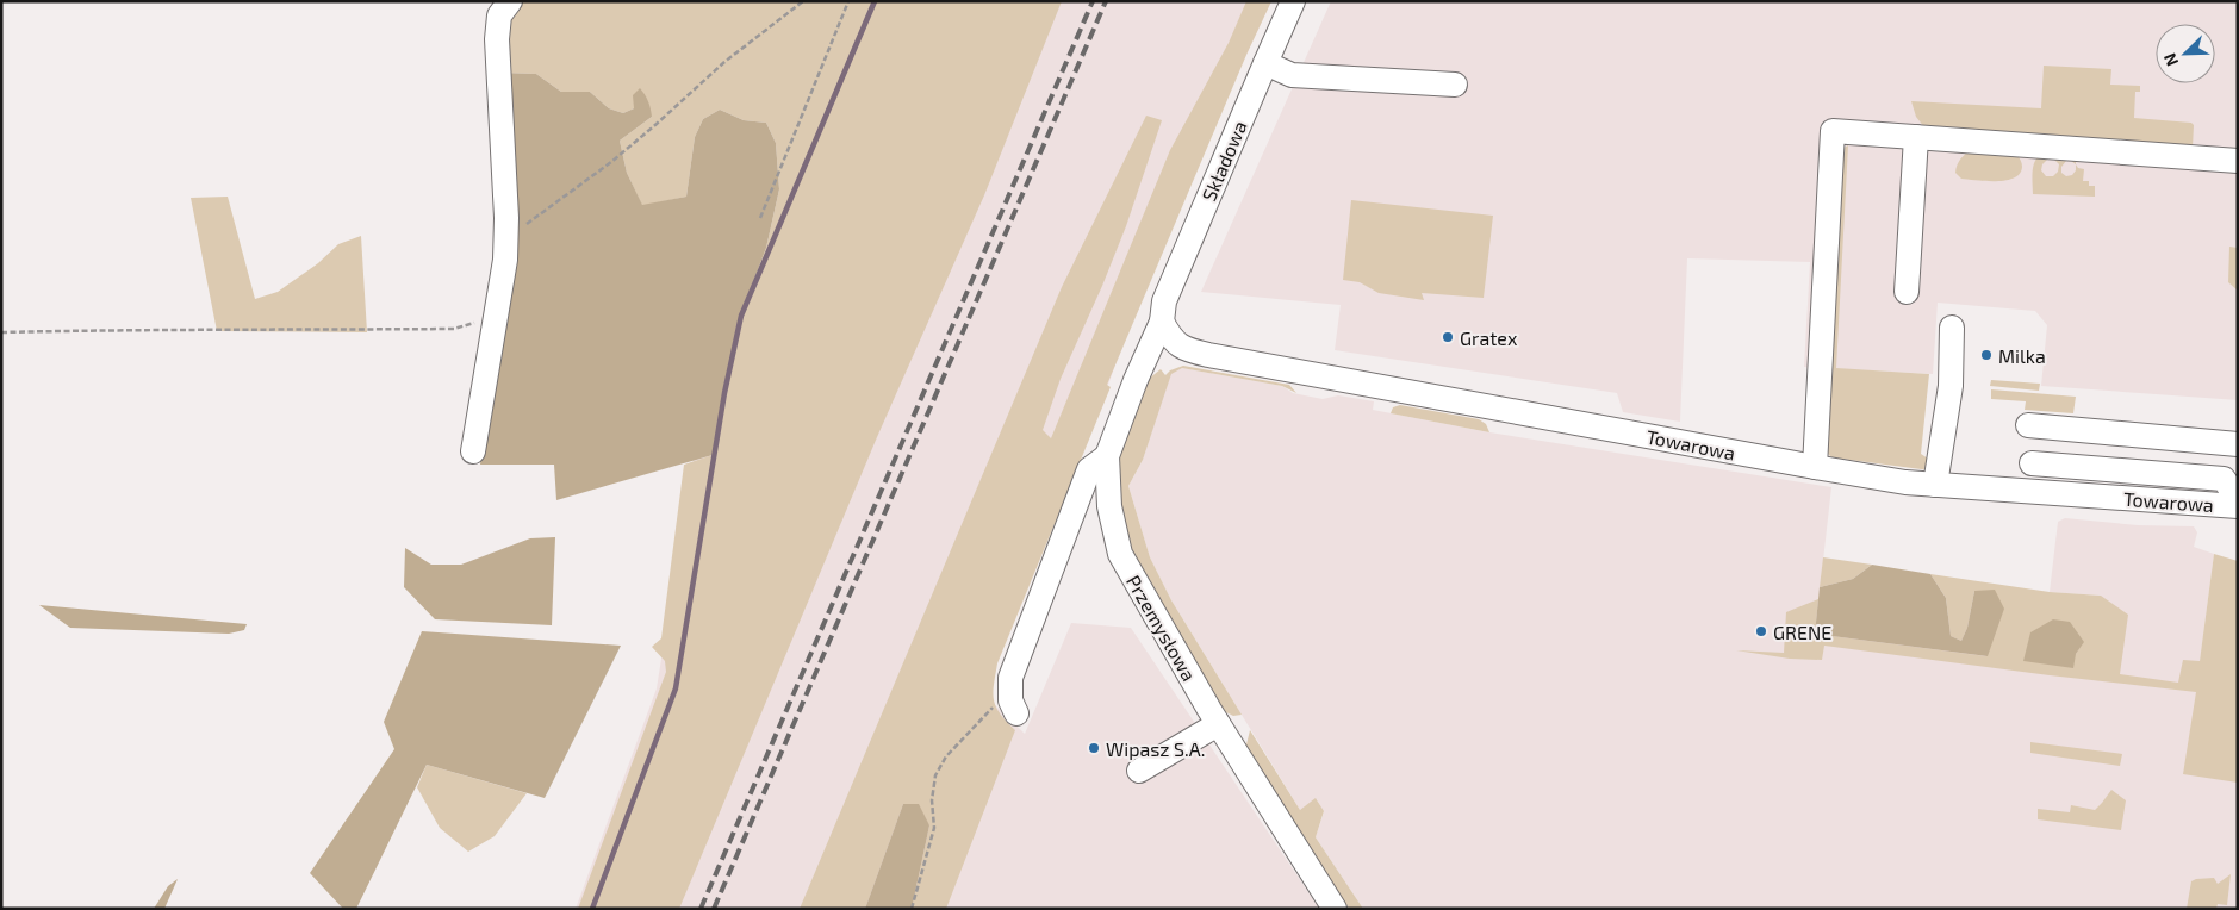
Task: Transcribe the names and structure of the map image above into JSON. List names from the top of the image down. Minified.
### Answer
{"streets":{"street":["Składowa","Towarowa","Przemysłowa"]},"crossings":[["Składowa","Towarowa"],["Składowa","Przemysłowa"],["Towarowa","Przemysłowa"]],"places":["Gratex","Milka","GRENE","Wipasz S.A."],"north":"bottom left"}
